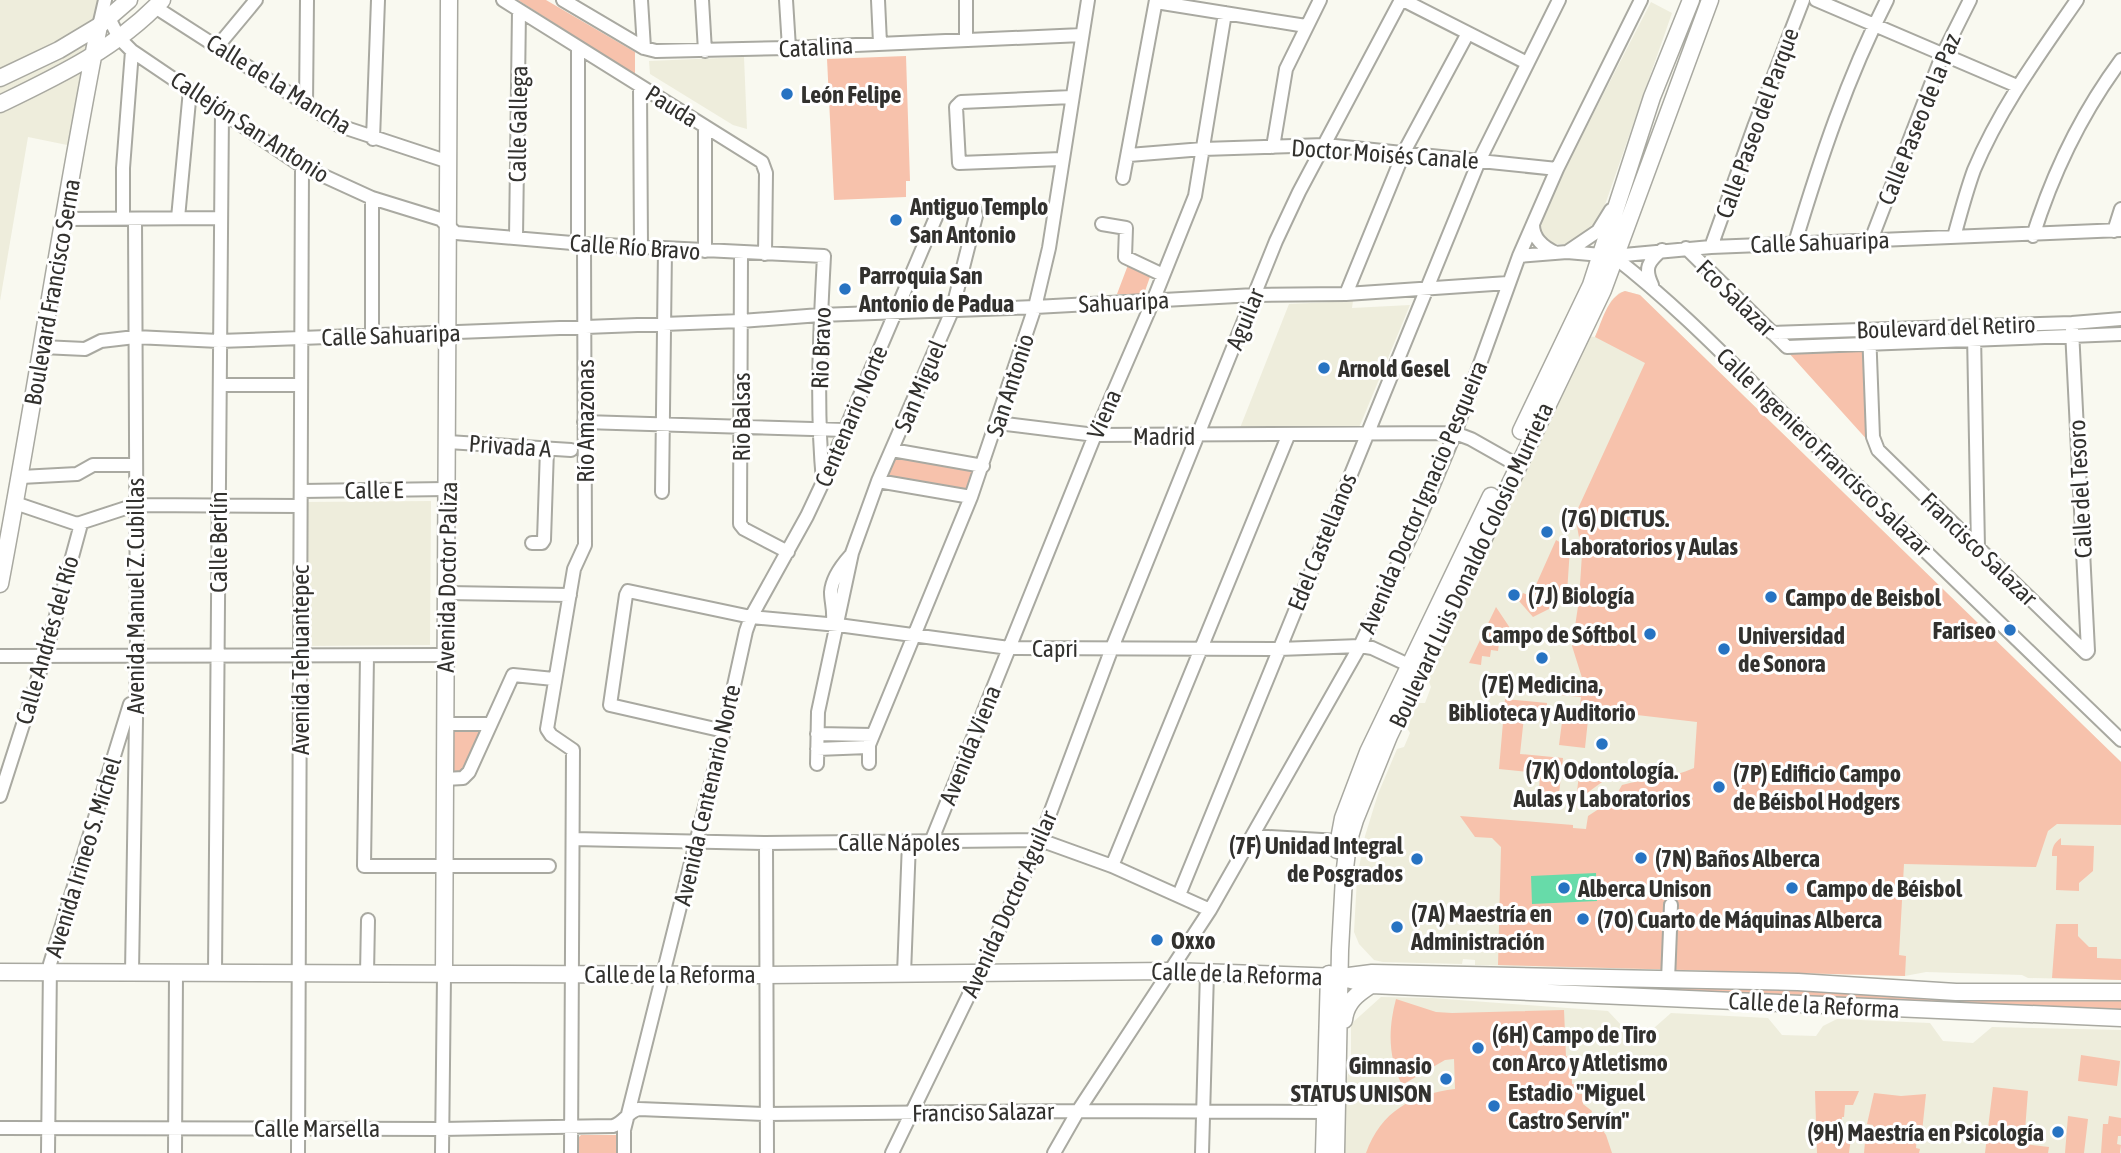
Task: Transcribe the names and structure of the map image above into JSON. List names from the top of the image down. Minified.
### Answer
{"streets":{"main road":["Boulevard Francisco Serna","Boulevard Luis Donaldo Colosio Murrieta","Avenida Doctor Paliza","Calle de la Reforma"],"street":["Catalina","Calle de la Mancha","Pauda","Calle Paseo de la Paz","Calle Paseo del Parque","Calle Gallega","Callejón San Antonio","Doctor Moisés Canale","Calle Sahuaripa","Calle Río Bravo","Fco Salazar","Sahuaripa","Aguilar","Boulevard del Retiro","Rio Bravo","San Antonio","San Miguel","Viena","Centenario Norte","Rio Balsas","Río Amazonas","Madrid","Privada A","Calle Ingeniero Francisco Salazar","Calle del Tesoro","Calle E","Avenida Doctor Ignacio Pesqueira","Calle Berlín","Edel Castellanos","Francisco Salazar","Avenida Manuel Z. Cubillas","Calle Andrés del Río","Capri","Avenida Tehuantepec","Avenida Viena","Avenida Centenario Norte","Calle Nápoles","Avenida Irineo S. Michel","Avenida Doctor Aguilar","Franciso Salazar","Calle Marsella"]},"crossings":[["Catalina","San Antonio"],["Calle de la Mancha","Avenida Doctor Paliza"],["Pauda","Calle Gallega"],["Pauda","Calle Río Bravo"],["Pauda","Río Amazonas"],["Calle Paseo de la Paz","Calle Sahuaripa"],["Calle Paseo del Parque","Calle Sahuaripa"],["Calle Gallega","Calle Río Bravo"],["Callejón San Antonio","Calle Río Bravo"],["Callejón San Antonio","Boulevard Francisco Serna"],["Callejón San Antonio","Calle Berlín"],["Callejón San Antonio","Avenida Doctor Paliza"],["Callejón San Antonio","Avenida Manuel Z. Cubillas"],["Callejón San Antonio","Avenida Tehuantepec"],["Doctor Moisés Canale","Aguilar"],["Doctor Moisés Canale","Viena"],["Doctor Moisés Canale","Avenida Doctor Ignacio Pesqueira"],["Calle Sahuaripa","Boulevard Francisco Serna"],["Calle Sahuaripa","Fco Salazar"],["Calle Sahuaripa","Sahuaripa"],["Calle Sahuaripa","Rio Balsas"],["Calle Sahuaripa","Río Amazonas"],["Calle Sahuaripa","Calle Ingeniero Francisco Salazar"],["Calle Sahuaripa","Avenida Doctor Ignacio Pesqueira"],["Calle Sahuaripa","Calle Berlín"],["Calle Sahuaripa","Boulevard Luis Donaldo Colosio Murrieta"],["Calle Sahuaripa","Avenida Doctor Paliza"],["Calle Sahuaripa","Avenida Manuel Z. Cubillas"],["Calle Sahuaripa","Avenida Tehuantepec"],["Calle Río Bravo","Rio Bravo"],["Calle Río Bravo","Rio Balsas"],["Calle Río Bravo","Río Amazonas"],["Calle Río Bravo","Avenida Doctor Paliza"],["Fco Salazar","Boulevard del Retiro"],["Sahuaripa","Aguilar"],["Sahuaripa","Rio Bravo"],["Sahuaripa","San Antonio"],["Sahuaripa","San Miguel"],["Sahuaripa","Viena"],["Sahuaripa","Centenario Norte"],["Sahuaripa","Rio Balsas"],["Sahuaripa","Avenida Doctor Ignacio Pesqueira"],["Sahuaripa","Edel Castellanos"],["Aguilar","Madrid"],["Aguilar","Capri"],["Aguilar","Avenida Doctor Aguilar"],["Boulevard del Retiro","Calle del Tesoro"],["Boulevard del Retiro","Francisco Salazar"],["Rio Bravo","Centenario Norte"],["San Antonio","Madrid"],["San Antonio","Capri"],["San Miguel","Centenario Norte"],["San Miguel","Capri"],["Viena","Madrid"],["Viena","Capri"],["Viena","Avenida Viena"],["Centenario Norte","Rio Balsas"],["Centenario Norte","Capri"],["Centenario Norte","Avenida Centenario Norte"],["Madrid","Avenida Doctor Ignacio Pesqueira"],["Madrid","Edel Castellanos"],["Privada A","Avenida Doctor Paliza"],["Calle Ingeniero Francisco Salazar","Boulevard Luis Donaldo Colosio Murrieta"],["Calle del Tesoro","Francisco Salazar"],["Calle E","Avenida Doctor Paliza"],["Calle E","Avenida Tehuantepec"],["Avenida Doctor Ignacio Pesqueira","Capri"],["Avenida Doctor Ignacio Pesqueira","Calle Nápoles"],["Avenida Doctor Ignacio Pesqueira","Calle de la Reforma"],["Avenida Doctor Ignacio Pesqueira","Franciso Salazar"],["Calle Berlín","Calle de la Reforma"],["Edel Castellanos","Capri"],["Edel Castellanos","Calle Nápoles"],["Boulevard Luis Donaldo Colosio Murrieta","Calle de la Reforma"],["Boulevard Luis Donaldo Colosio Murrieta","Franciso Salazar"],["Avenida Doctor Paliza","Calle de la Reforma"],["Avenida Doctor Paliza","Calle Marsella"],["Avenida Manuel Z. Cubillas","Avenida Irineo S. Michel"],["Avenida Manuel Z. Cubillas","Calle de la Reforma"],["Capri","Avenida Viena"],["Capri","Avenida Centenario Norte"],["Capri","Avenida Doctor Aguilar"],["Avenida Tehuantepec","Calle de la Reforma"],["Avenida Tehuantepec","Calle Marsella"],["Avenida Viena","Calle Nápoles"],["Avenida Centenario Norte","Calle Nápoles"],["Avenida Centenario Norte","Calle de la Reforma"],["Avenida Centenario Norte","Franciso Salazar"],["Avenida Centenario Norte","Calle Marsella"],["Calle Nápoles","Avenida Doctor Aguilar"],["Avenida Irineo S. Michel","Calle de la Reforma"],["Avenida Irineo S. Michel","Calle Marsella"],["Avenida Doctor Aguilar","Calle de la Reforma"],["Avenida Doctor Aguilar","Franciso Salazar"],["Franciso Salazar","Calle Marsella"]],"places":["León Felipe","Antiguo Templo San Antonio","Parroquia San Antonio de Padua","Arnold Gesel","(7G) DICTUS. Laboratorios y Aulas","(7J) Biología","Campo de Beisbol","Fariseo","Campo de Sóftbol","Universidad de Sonora","(7E) Medicina, Biblioteca y Auditorio","(7K) Odontología. Aulas y Laboratorios","(7P) Edificio Campo de Béisbol Hodgers","(7N) Baños Alberca","(7F) Unidad Integral de Posgrados","Alberca Unison","Campo de Béisbol","(7O) Cuarto de Máquinas Alberca","(7A) Maestría en Administración","Oxxo","(6H) Campo de Tiro con Arco y Atletismo","Gimnasio STATUS UNISON","Estadio \"Miguel Castro Servín\"","(9H) Maestría en Psicología"]}
